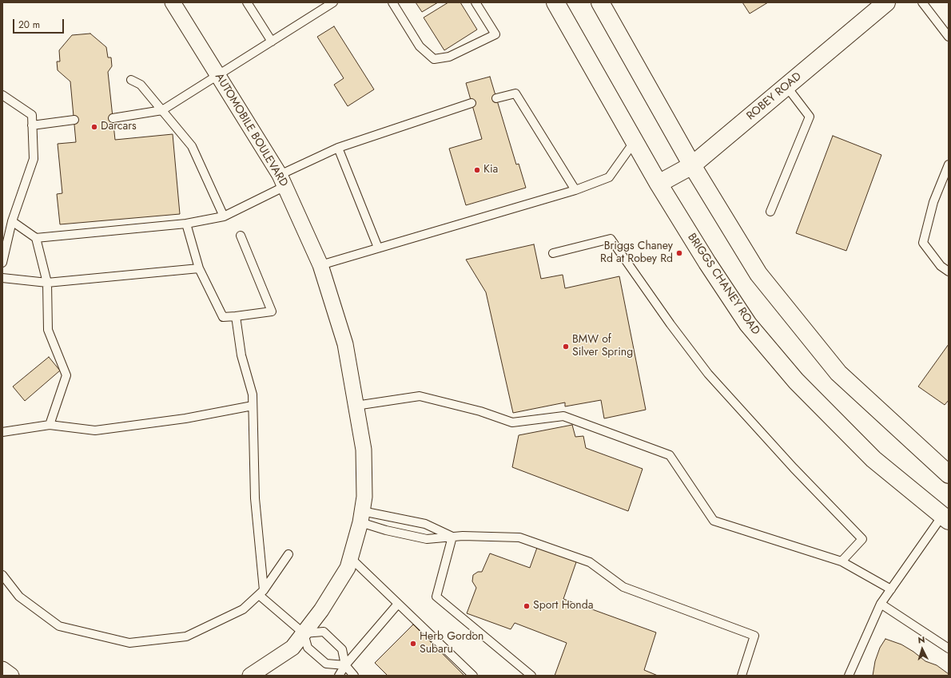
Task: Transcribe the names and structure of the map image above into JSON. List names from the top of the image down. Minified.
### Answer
{"streets":{"main road":["ROBEY ROAD","BRIGGS CHANEY ROAD"],"street":["AUTOMOBILE BOULEVARD"]},"crossings":[["ROBEY ROAD","BRIGGS CHANEY ROAD"]],"places":["Darcars","Kia","Briggs Chaney Rd at Robey Rd","BMW of Silver Spring","Sport Honda","Herb Gordon Subaru"],"scale_bar":"20 m","north":"top"}
